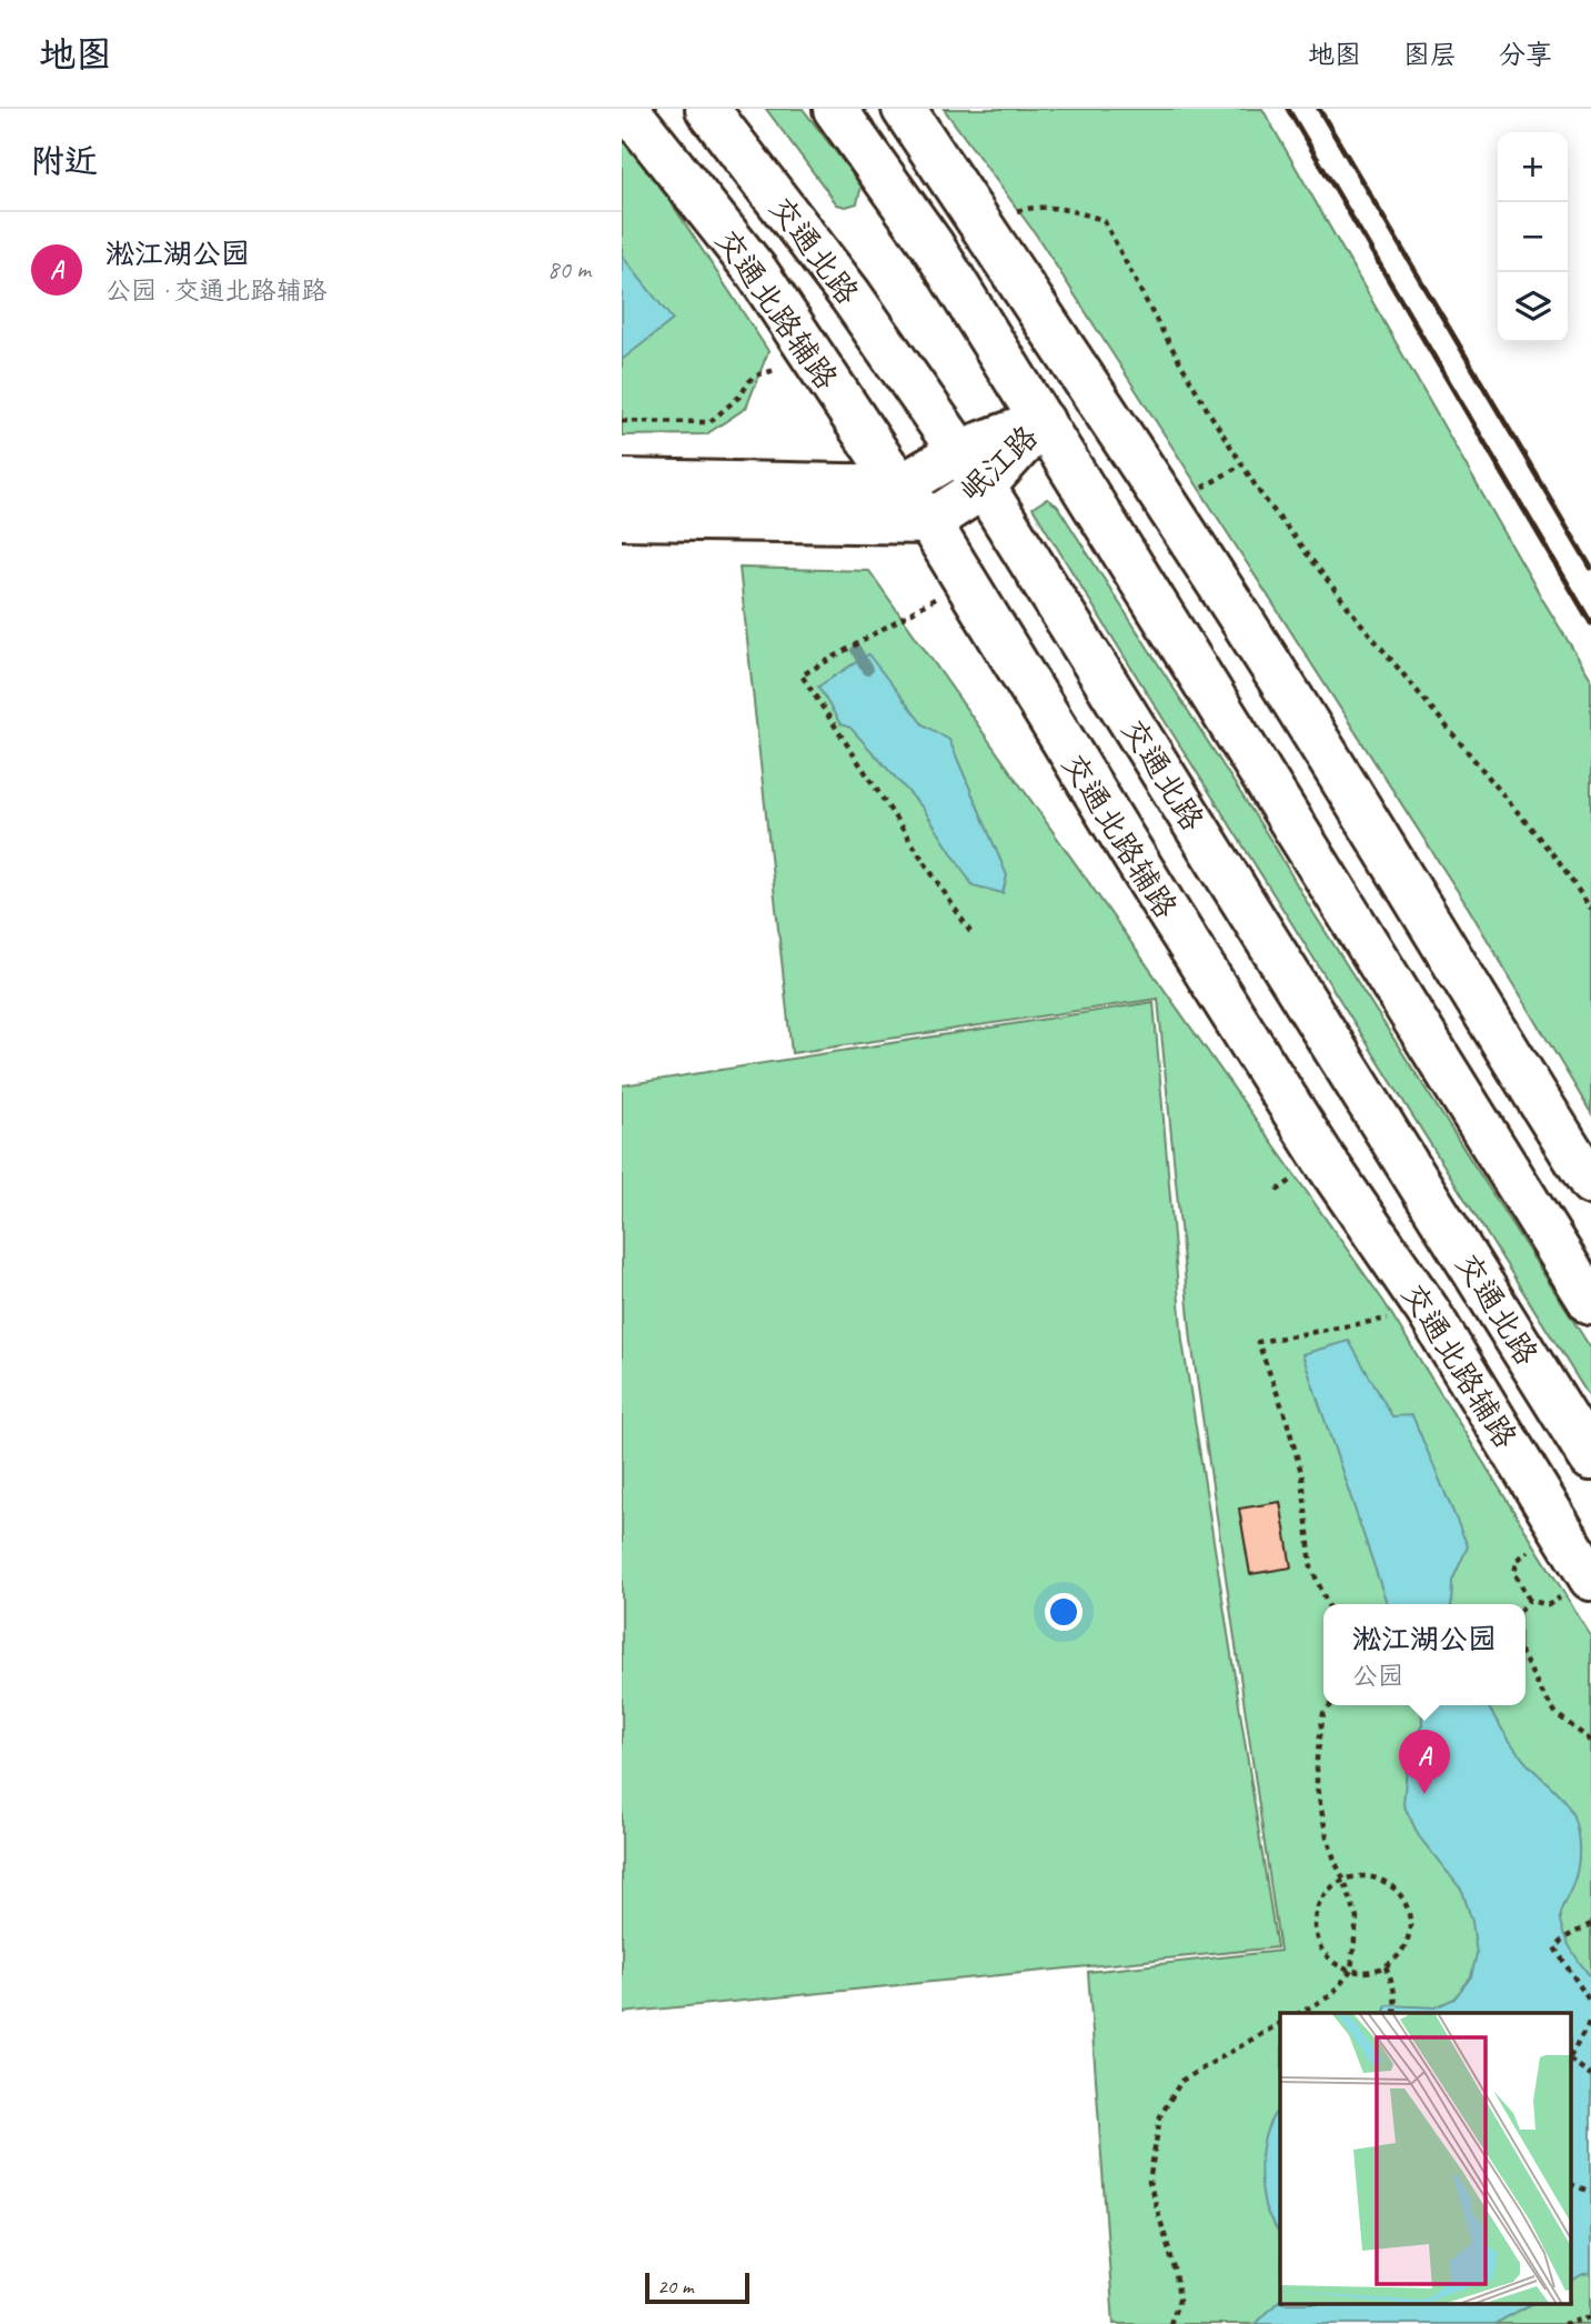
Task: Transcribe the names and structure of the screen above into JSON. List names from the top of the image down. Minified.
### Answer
{"streets":{"street":["交通北路","交通北路辅路","岷江路"]},"crossings":[["交通北路","岷江路"],["交通北路辅路","岷江路"]],"scale_bar":"20 m","page":{"header":"地图","nav":["地图","图层","分享"],"heading":"附近","map_buttons":["+","−"],"list":[{"mark":"A","name":"淞江湖公园","note":"公园 · 交通北路辅路","value":"80 m"}],"popup":["淞江湖公园","公园"],"pins":"A","scale":"20 m"}}
